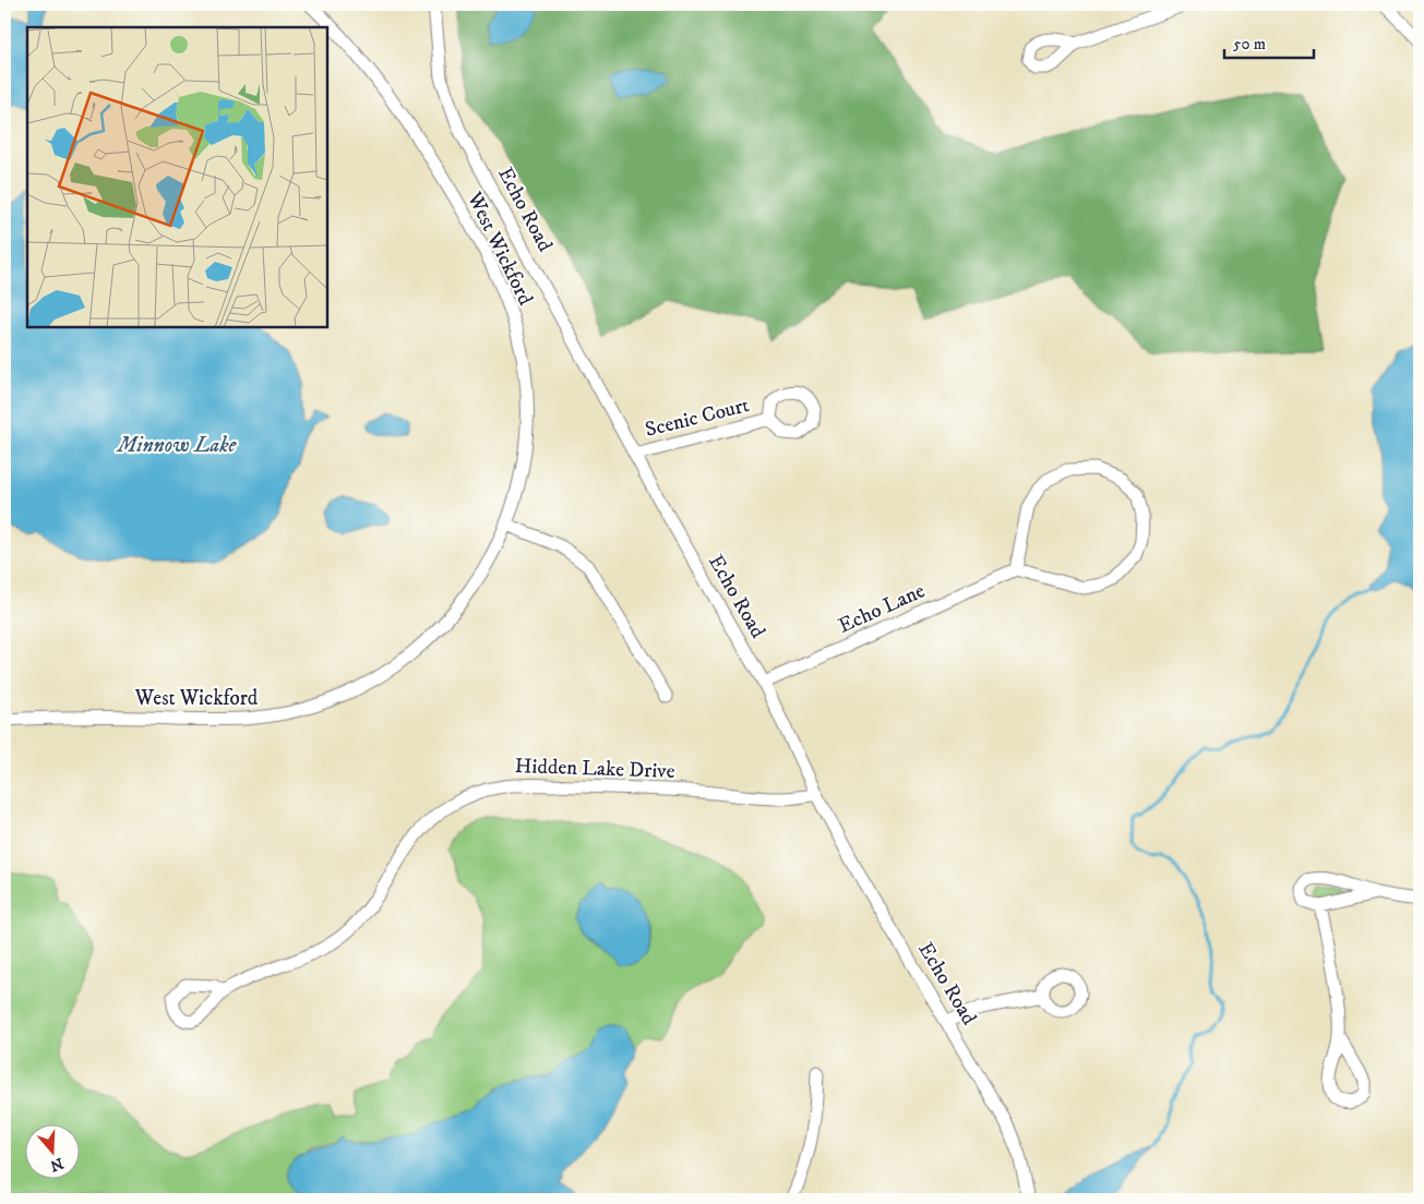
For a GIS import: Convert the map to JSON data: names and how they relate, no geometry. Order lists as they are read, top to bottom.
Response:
{
  "streets": {
    "street": [
      "Echo Road",
      "West Wickford",
      "Scenic Court",
      "Echo Lane",
      "Hidden Lake Drive"
    ]
  },
  "crossings": [
    ["Echo Road", "Scenic Court"],
    ["Echo Road", "Echo Lane"],
    ["Echo Road", "Hidden Lake Drive"]
  ],
  "water": ["Minnow Lake"],
  "scale_bar": "50 m",
  "north": "bottom"
}
